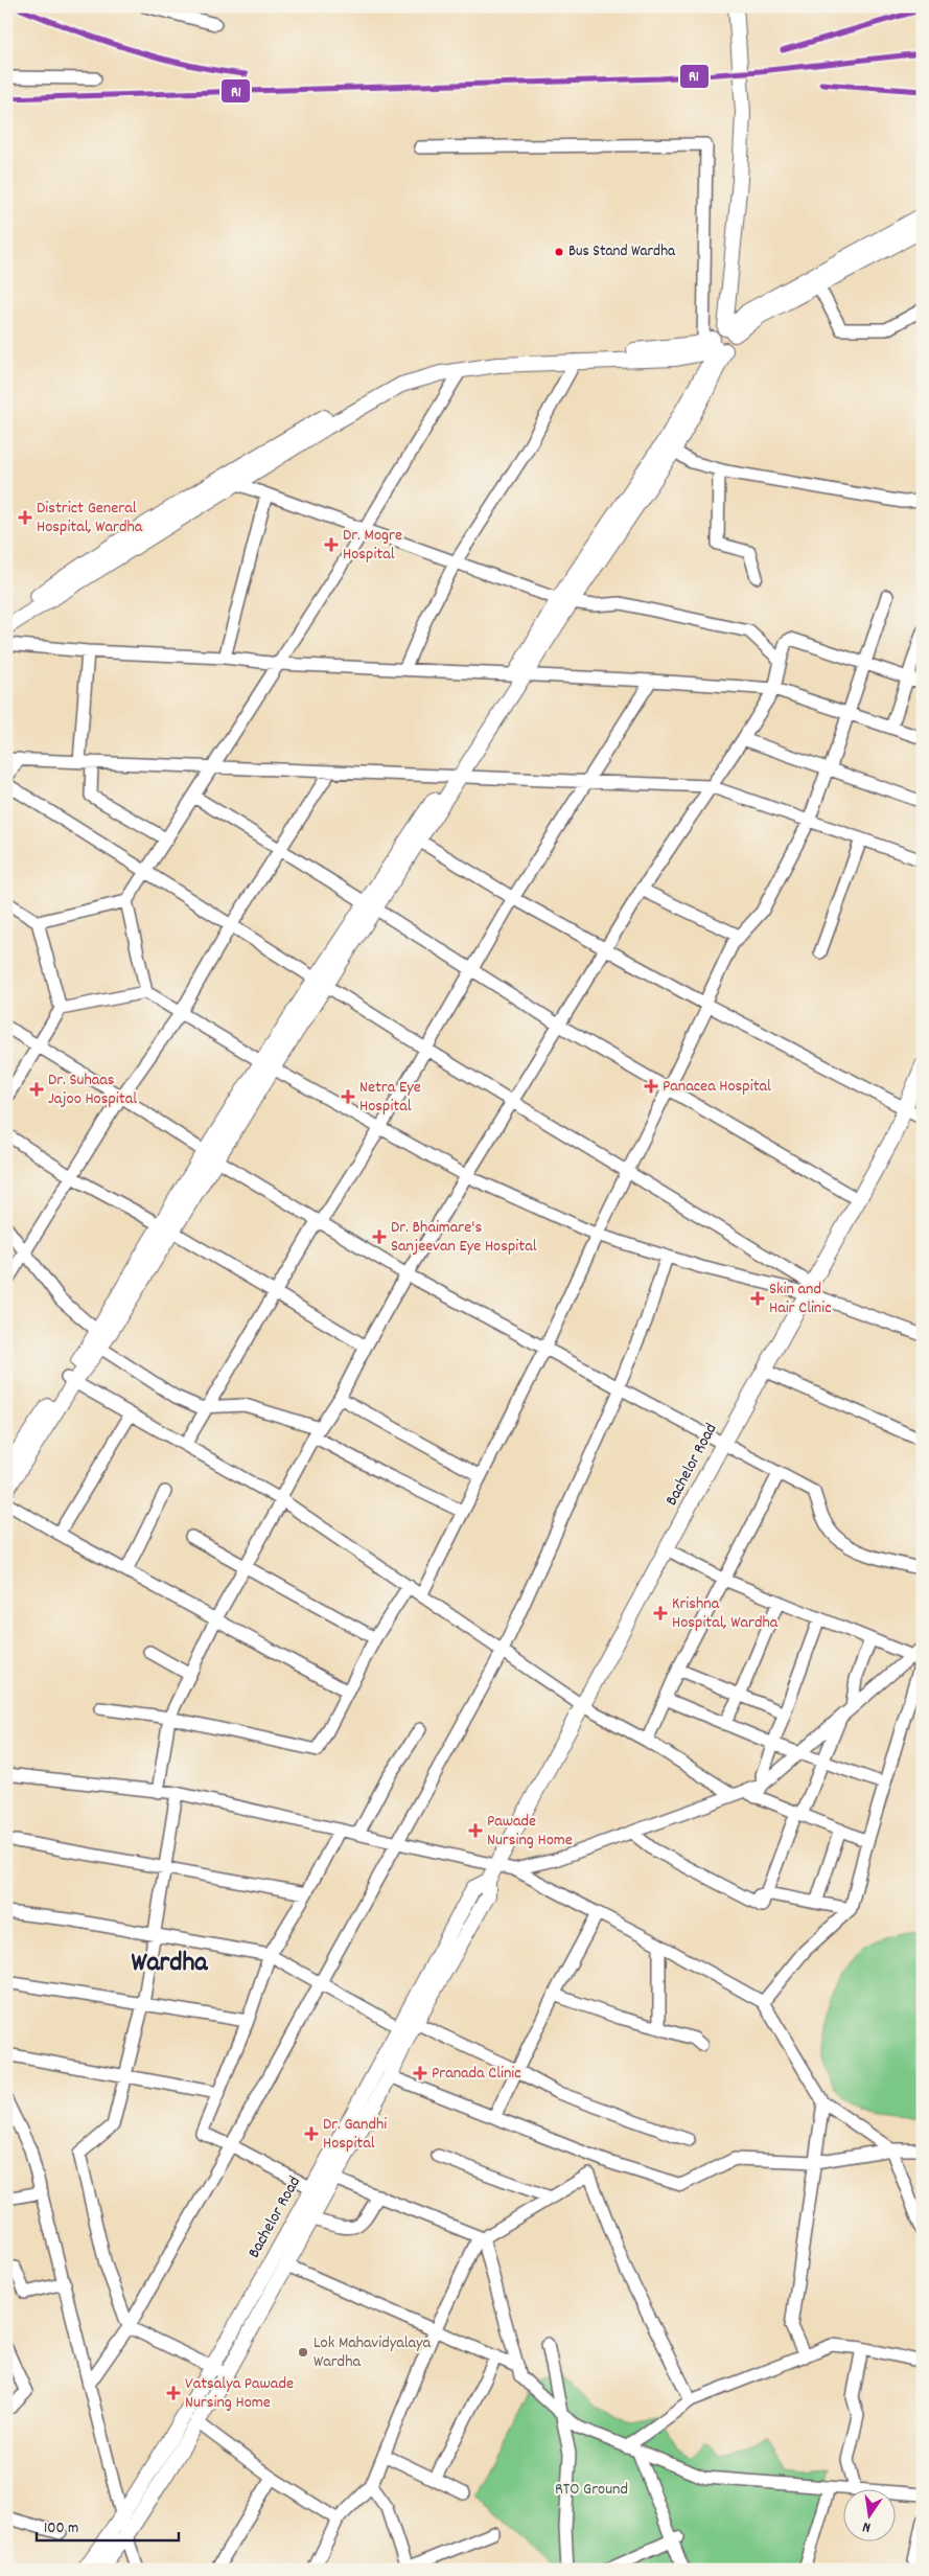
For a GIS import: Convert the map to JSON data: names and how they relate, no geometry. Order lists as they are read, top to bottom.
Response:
{
  "streets": {
    "main road": ["Bachelor Road"]
  },
  "districts": ["Wardha"],
  "parks": ["RTO Ground"],
  "places": {
    "other": ["Bus Stand Wardha", "Lok Mahavidyalaya Wardha"],
    "health": [
      "District General Hospital, Wardha",
      "Dr. Mogre Hospital",
      "Panacea Hospital",
      "Dr. Suhaas Jajoo Hospital",
      "Netra Eye Hospital",
      "Dr. Bhaimare's Sanjeevan Eye Hospital",
      "Skin and Hair Clinic",
      "Krishna Hospital, Wardha",
      "Pawade Nursing Home",
      "Pranada Clinic",
      "Dr. Gandhi Hospital",
      "Vatsalya Pawade Nursing Home"
    ]
  },
  "lines": ["transit line R1"],
  "scale_bar": "100 m",
  "north": "bottom"
}
